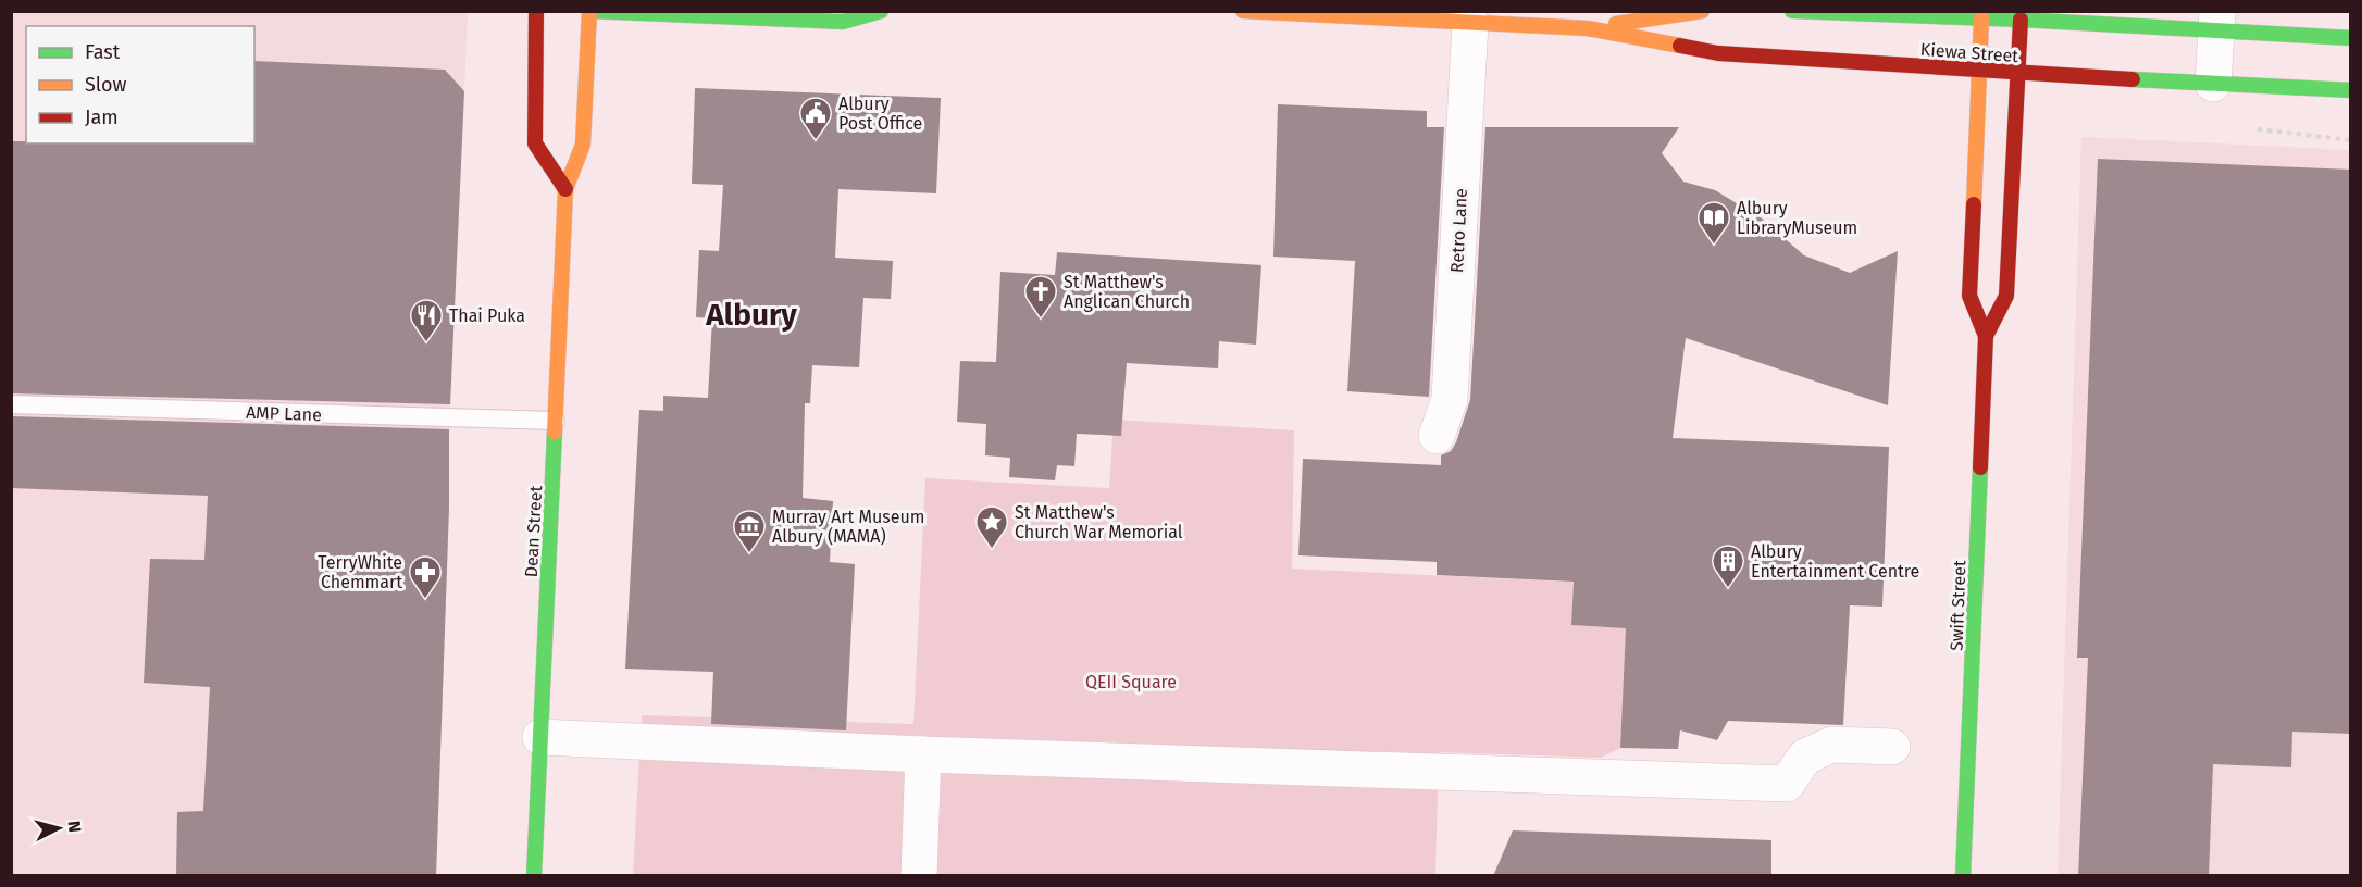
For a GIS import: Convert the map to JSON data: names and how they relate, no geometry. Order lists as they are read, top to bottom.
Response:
{
  "streets": {
    "street": [
      "Kiewa Street",
      "Retro Lane",
      "Dean Street",
      "Swift Street"
    ],
    "lane": ["AMP Lane"]
  },
  "crossings": [
    ["Kiewa Street", "Retro Lane"],
    ["Kiewa Street", "Swift Street"],
    ["AMP Lane", "Dean Street"]
  ],
  "districts": ["Albury"],
  "parks": ["QEII Square"],
  "places": {
    "public building": ["Albury Post Office"],
    "library": ["Albury LibraryMuseum"],
    "church": ["St Matthew's Anglican Church"],
    "restaurant": ["Thai Puka"],
    "place": ["St Matthew's Church War Memorial"],
    "museum": ["Murray Art Museum Albury (MAMA)"],
    "building": ["Albury Entertainment Centre"],
    "pharmacy": ["TerryWhite Chemmart"]
  },
  "legend": ["Fast", "Slow", "Jam"],
  "north": "right"
}
